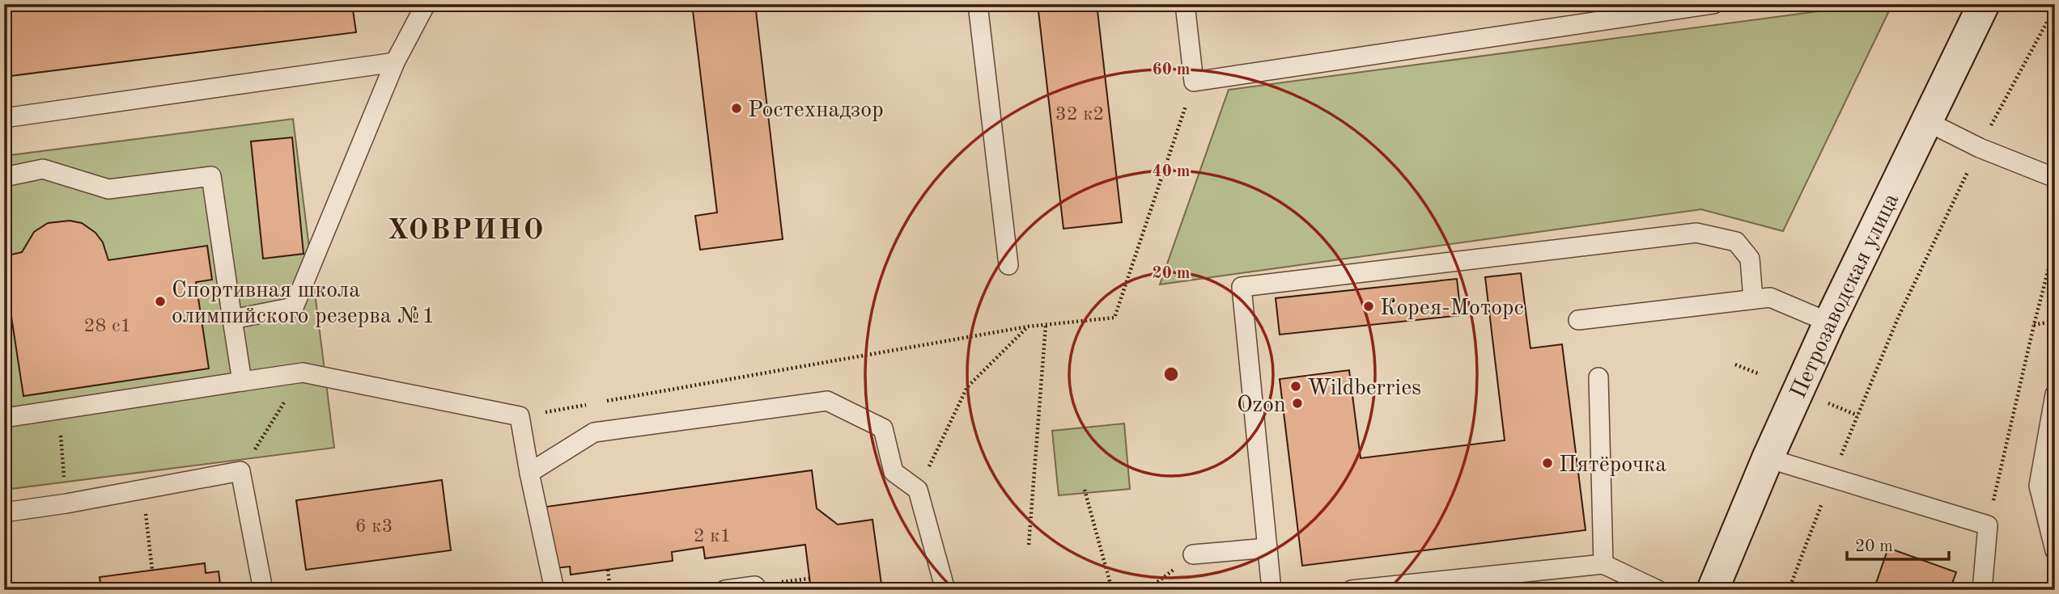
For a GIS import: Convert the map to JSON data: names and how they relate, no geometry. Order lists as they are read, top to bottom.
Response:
{
  "streets": {
    "main road": ["Петрозаводская улица"]
  },
  "districts": ["ХОВРИНО"],
  "places": [
    "Ростехнадзор",
    "Спортивная школа олимпийского резерва №1",
    "Корея-Моторс",
    "Wildberries",
    "Ozon",
    "Пятёрочка"
  ],
  "house_numbers": [
    "32 к2",
    "28 с1",
    "6 к3",
    "2 к1"
  ],
  "scale_bar": "20 m",
  "rings": ["60 m", "40 m", "20 m"]
}
